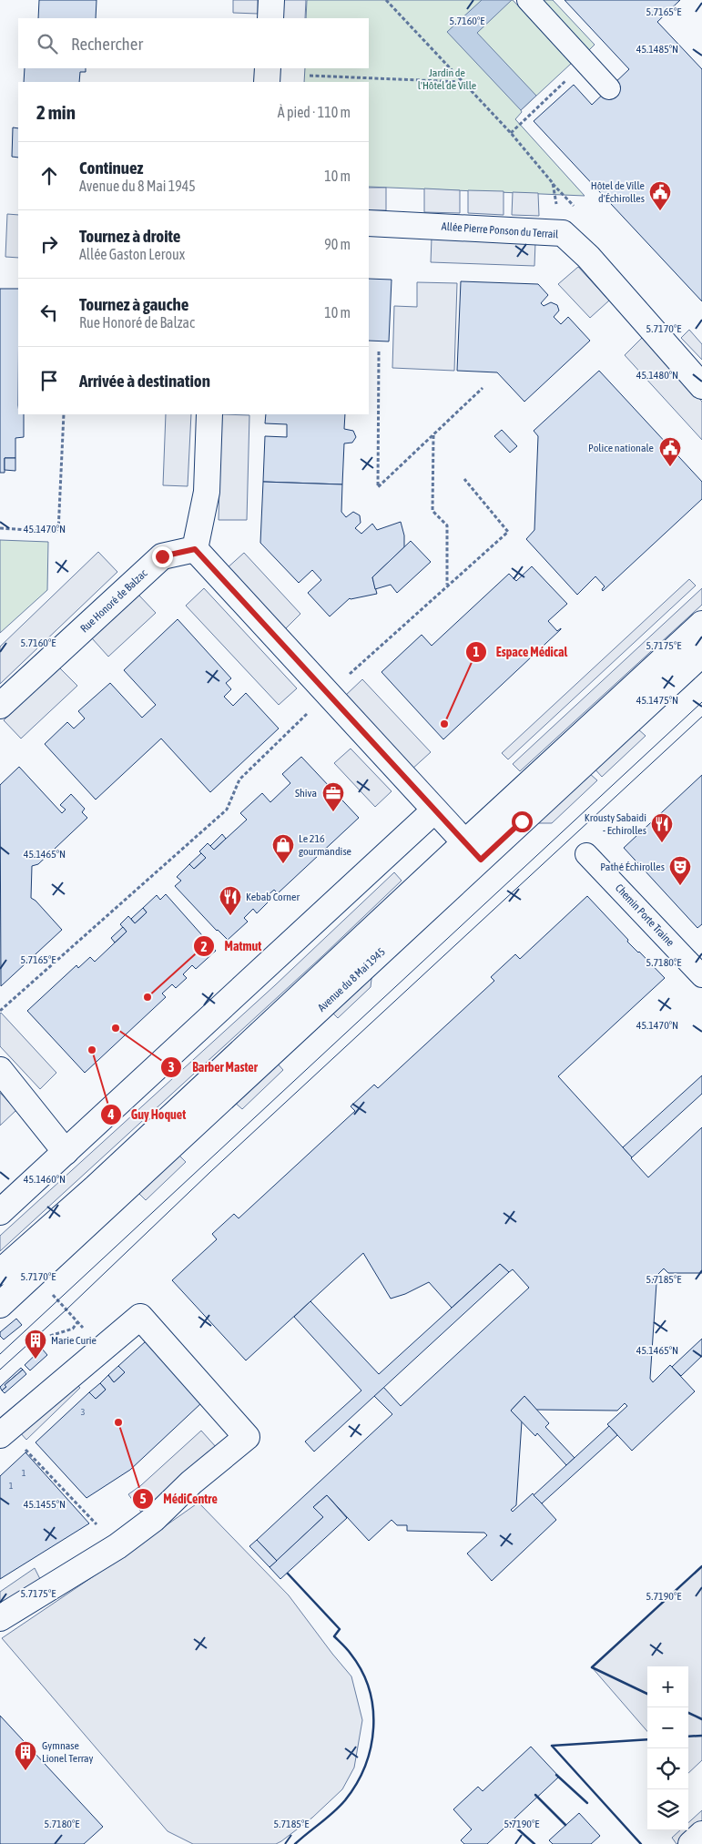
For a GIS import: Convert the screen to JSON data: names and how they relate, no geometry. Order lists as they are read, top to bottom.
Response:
{
  "streets": {
    "street": [
      "Allée Pierre Ponson du Terrail",
      "Rue Honoré de Balzac",
      "Chemin Porte Traine",
      "Avenue du 8 Mai 1945"
    ]
  },
  "parks": ["Jardin de l'Hôtel de Ville"],
  "places": {
    "public building": ["Hôtel de Ville d'Échirolles", "Police nationale"],
    "other": [
      "Espace Médical",
      "Matmut",
      "Barber Master",
      "Guy Hoquet",
      "MédiCentre"
    ],
    "office": ["Shiva"],
    "restaurant": ["Krousty Sabaidi - Echirolles", "Kebab Corner"],
    "shop": ["Le 216 gourmandise"],
    "theatre": ["Pathé Échirolles"],
    "building": ["Marie Curie", "Gymnase Lionel Terray"]
  },
  "house_numbers": ["3", "1", "1"],
  "page": {
    "search": "Rechercher",
    "heading": ["2 min", "À pied · 110 m"],
    "list": [
      ["Continuez", "Avenue du 8 Mai 1945", "10 m"],
      ["Tournez à droite", "Allée Gaston Leroux", "90 m"],
      ["Tournez à gauche", "Rue Honoré de Balzac", "10 m"],
      "Arrivée à destination"
    ],
    "map_buttons": ["+", "−"]
  },
  "coordinates": [
    "5.7165°E",
    "5.7160°E",
    "45.1485°N",
    "5.7170°E",
    "45.1480°N",
    "45.1470°N",
    "5.7175°E",
    "45.1475°N",
    "45.1465°N",
    "5.7180°E",
    "45.1460°N",
    "5.7185°E",
    "45.1455°N",
    "5.7190°E"
  ]
}
